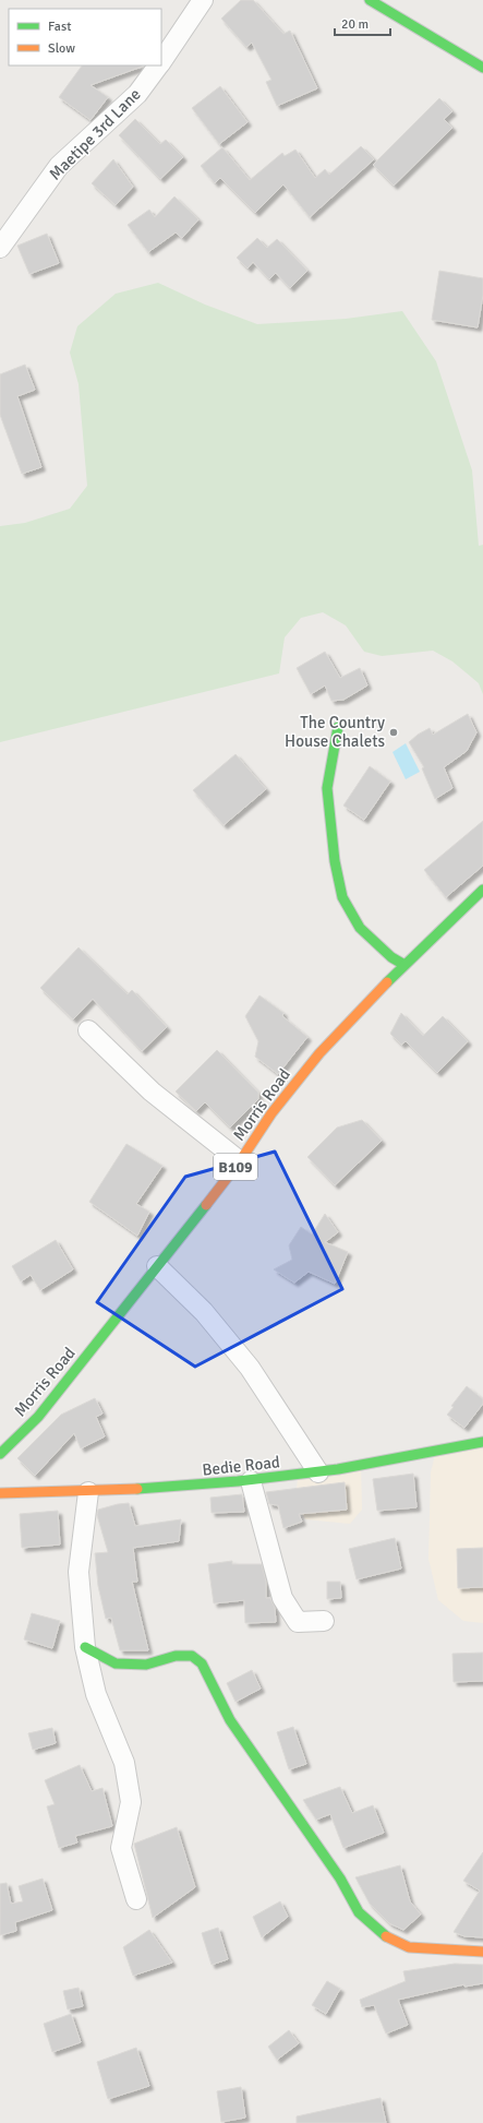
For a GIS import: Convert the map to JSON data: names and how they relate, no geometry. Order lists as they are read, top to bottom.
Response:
{
  "streets": {
    "street": [
      "Maetipe 3rd Lane",
      "Morris Road",
      "B109",
      "Bedie Road"
    ]
  },
  "places": ["The Country House Chalets"],
  "legend": ["Fast", "Slow"],
  "scale_bar": "20 m"
}
